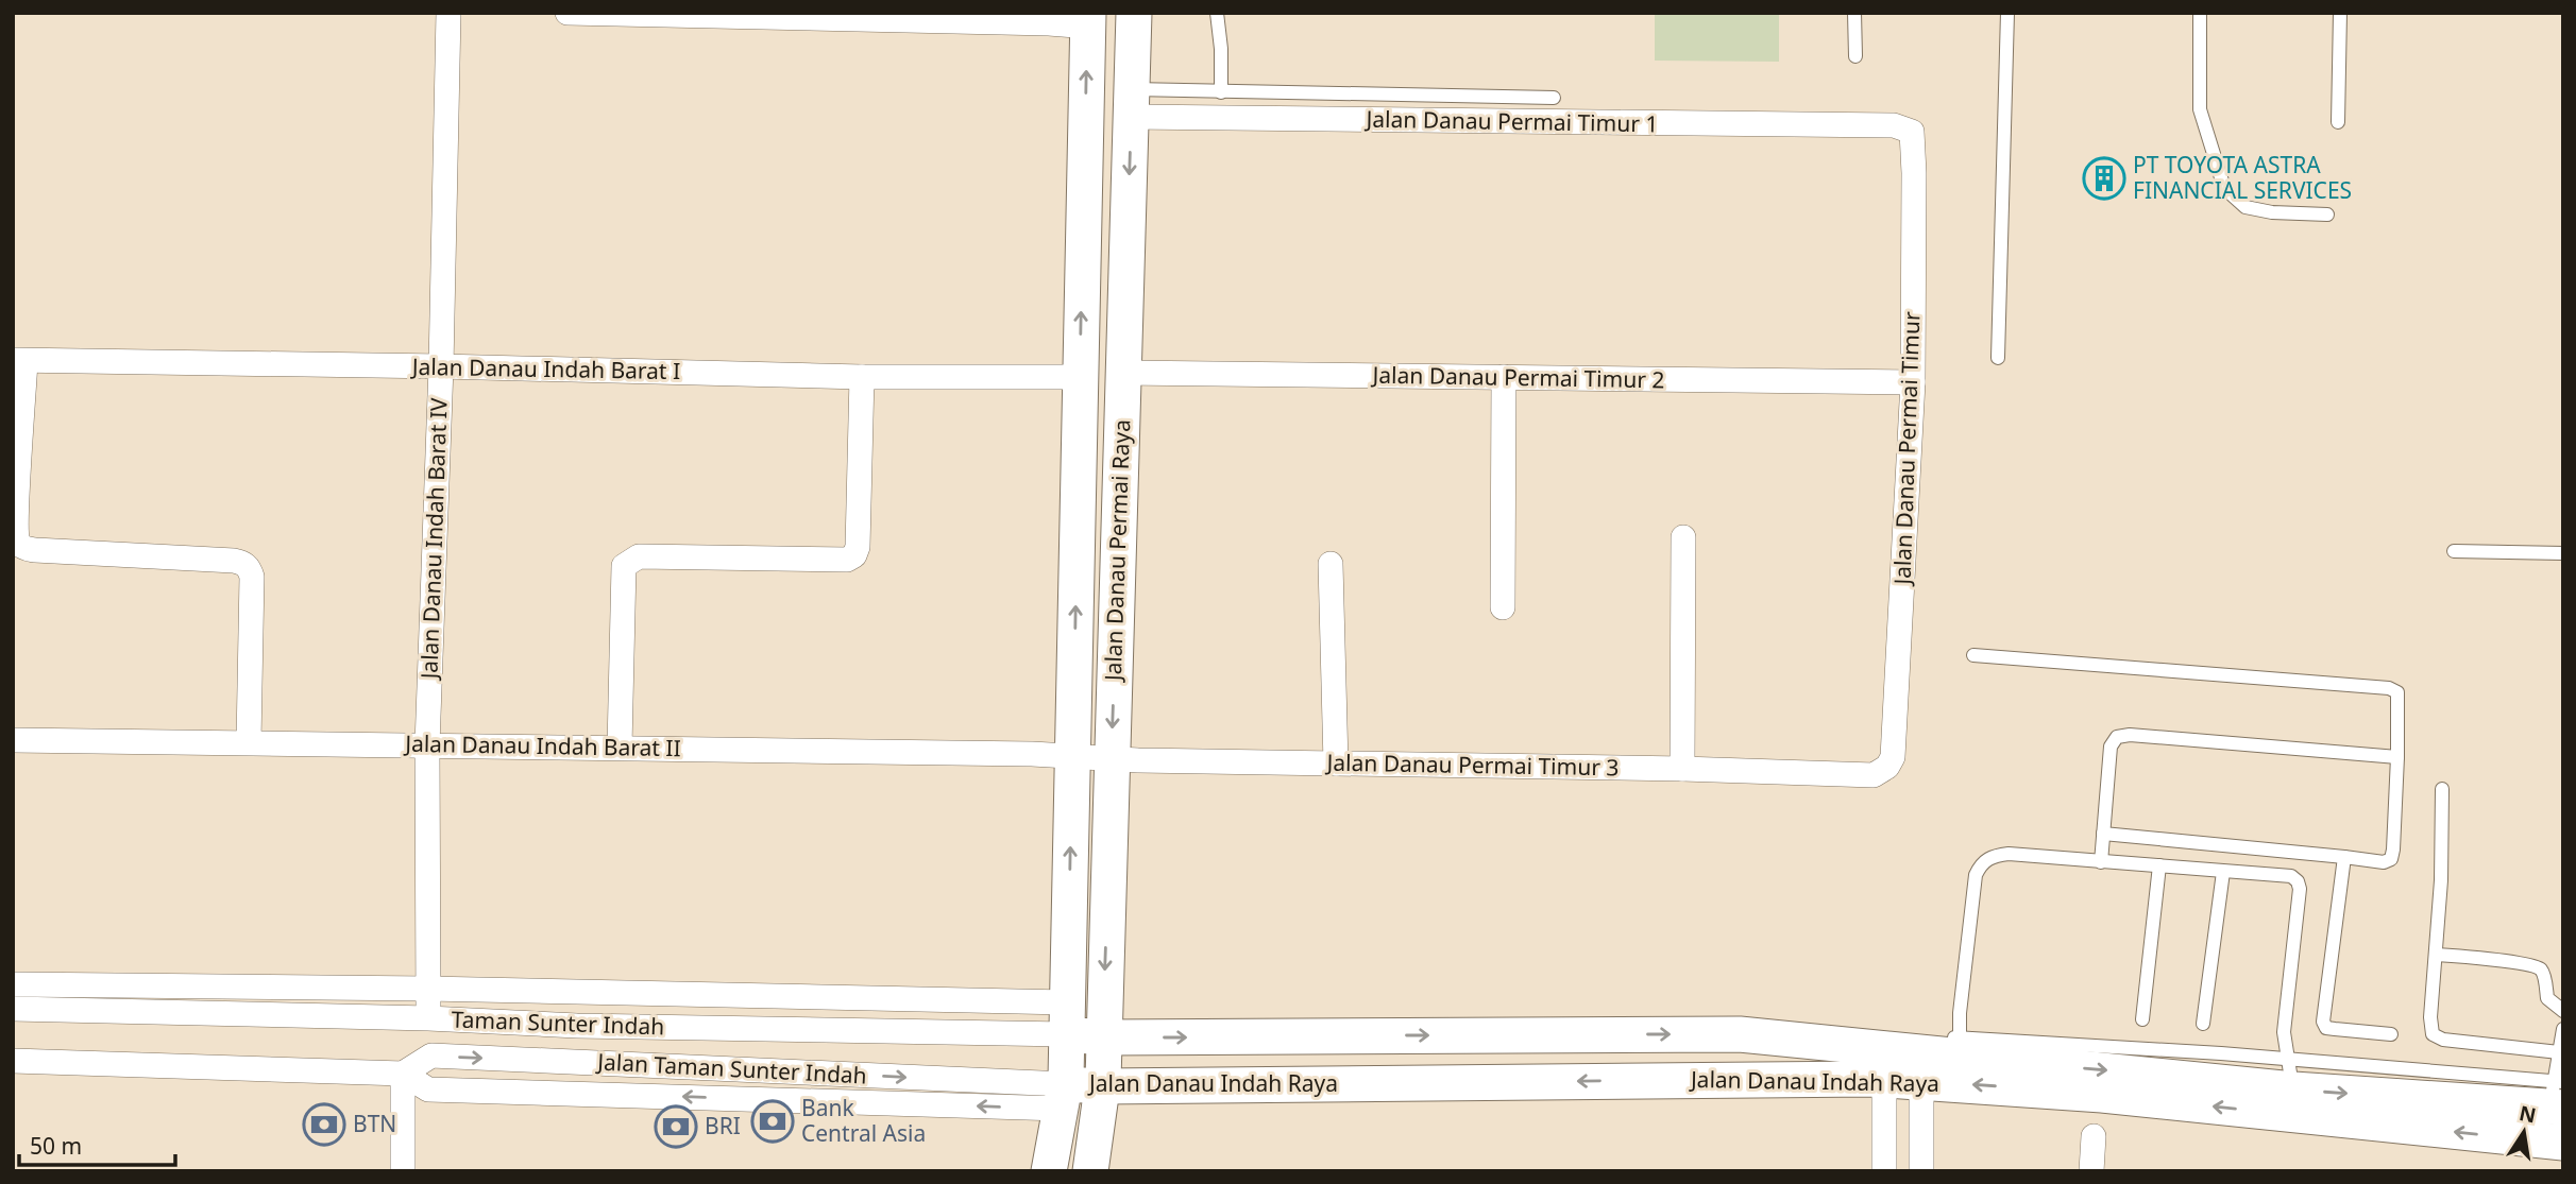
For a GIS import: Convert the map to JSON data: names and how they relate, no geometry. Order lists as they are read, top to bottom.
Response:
{
  "streets": {
    "street": [
      "Jalan Danau Permai Timur 1",
      "Jalan Danau Indah Barat I",
      "Jalan Danau Permai Timur 2",
      "Jalan Danau Permai Timur",
      "Jalan Danau Indah Barat IV",
      "Jalan Danau Permai Raya",
      "Jalan Danau Indah Barat II",
      "Jalan Danau Permai Timur 3",
      "Taman Sunter Indah",
      "Jalan Taman Sunter Indah",
      "Jalan Danau Indah Raya"
    ]
  },
  "crossings": [
    ["Jalan Danau Permai Timur 1", "Jalan Danau Permai Timur"],
    ["Jalan Danau Permai Timur 1", "Jalan Danau Permai Raya"],
    ["Jalan Danau Indah Barat I", "Jalan Danau Indah Barat IV"],
    ["Jalan Danau Indah Barat I", "Jalan Danau Permai Raya"],
    ["Jalan Danau Permai Timur 2", "Jalan Danau Permai Timur"],
    ["Jalan Danau Permai Timur 2", "Jalan Danau Permai Raya"],
    ["Jalan Danau Permai Timur", "Jalan Danau Permai Timur 3"],
    ["Jalan Danau Indah Barat IV", "Jalan Danau Indah Barat II"],
    ["Jalan Danau Indah Barat IV", "Taman Sunter Indah"],
    ["Jalan Danau Permai Raya", "Jalan Danau Indah Barat II"],
    ["Jalan Danau Permai Raya", "Jalan Danau Permai Timur 3"],
    ["Jalan Danau Permai Raya", "Taman Sunter Indah"],
    ["Jalan Danau Permai Raya", "Jalan Taman Sunter Indah"],
    ["Jalan Danau Permai Raya", "Jalan Danau Indah Raya"],
    ["Jalan Danau Indah Barat II", "Jalan Danau Permai Timur 3"],
    ["Taman Sunter Indah", "Jalan Danau Indah Raya"],
    ["Jalan Taman Sunter Indah", "Jalan Danau Indah Raya"]
  ],
  "places": {
    "building": ["PT TOYOTA ASTRA FINANCIAL SERVICES"],
    "bank": ["Bank Central Asia", "BTN", "BRI"]
  },
  "scale_bar": "50 m",
  "north": "top"
}
